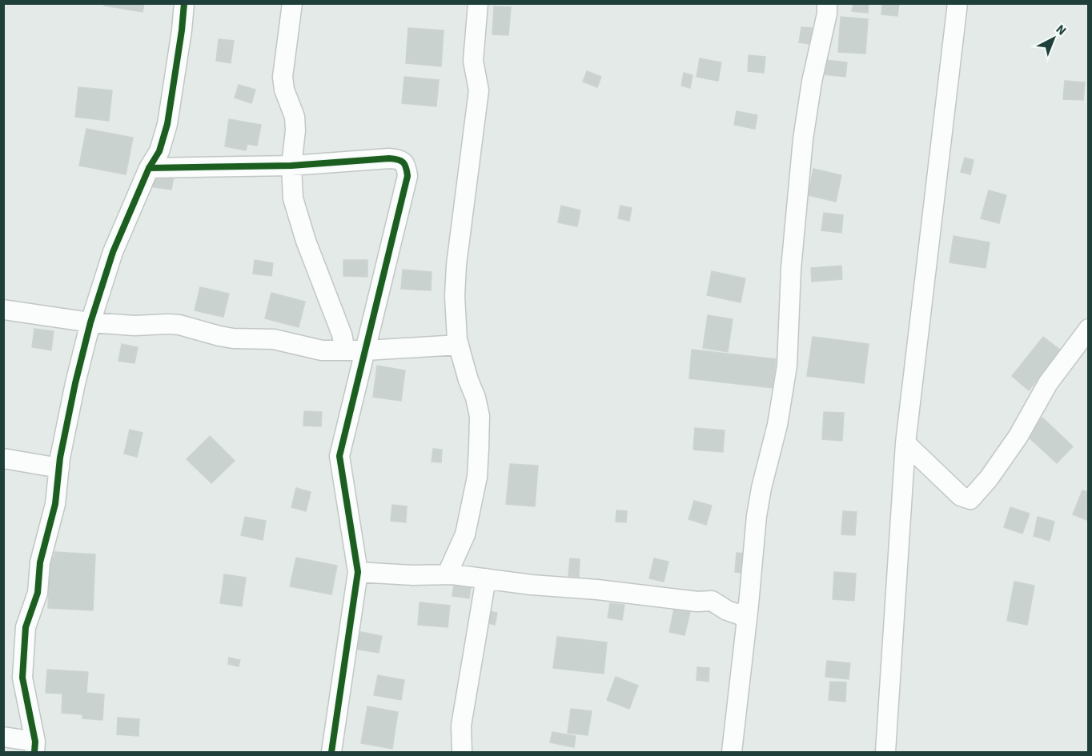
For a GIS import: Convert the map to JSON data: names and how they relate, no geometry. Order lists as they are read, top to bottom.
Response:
{
  "north": "top right"
}
